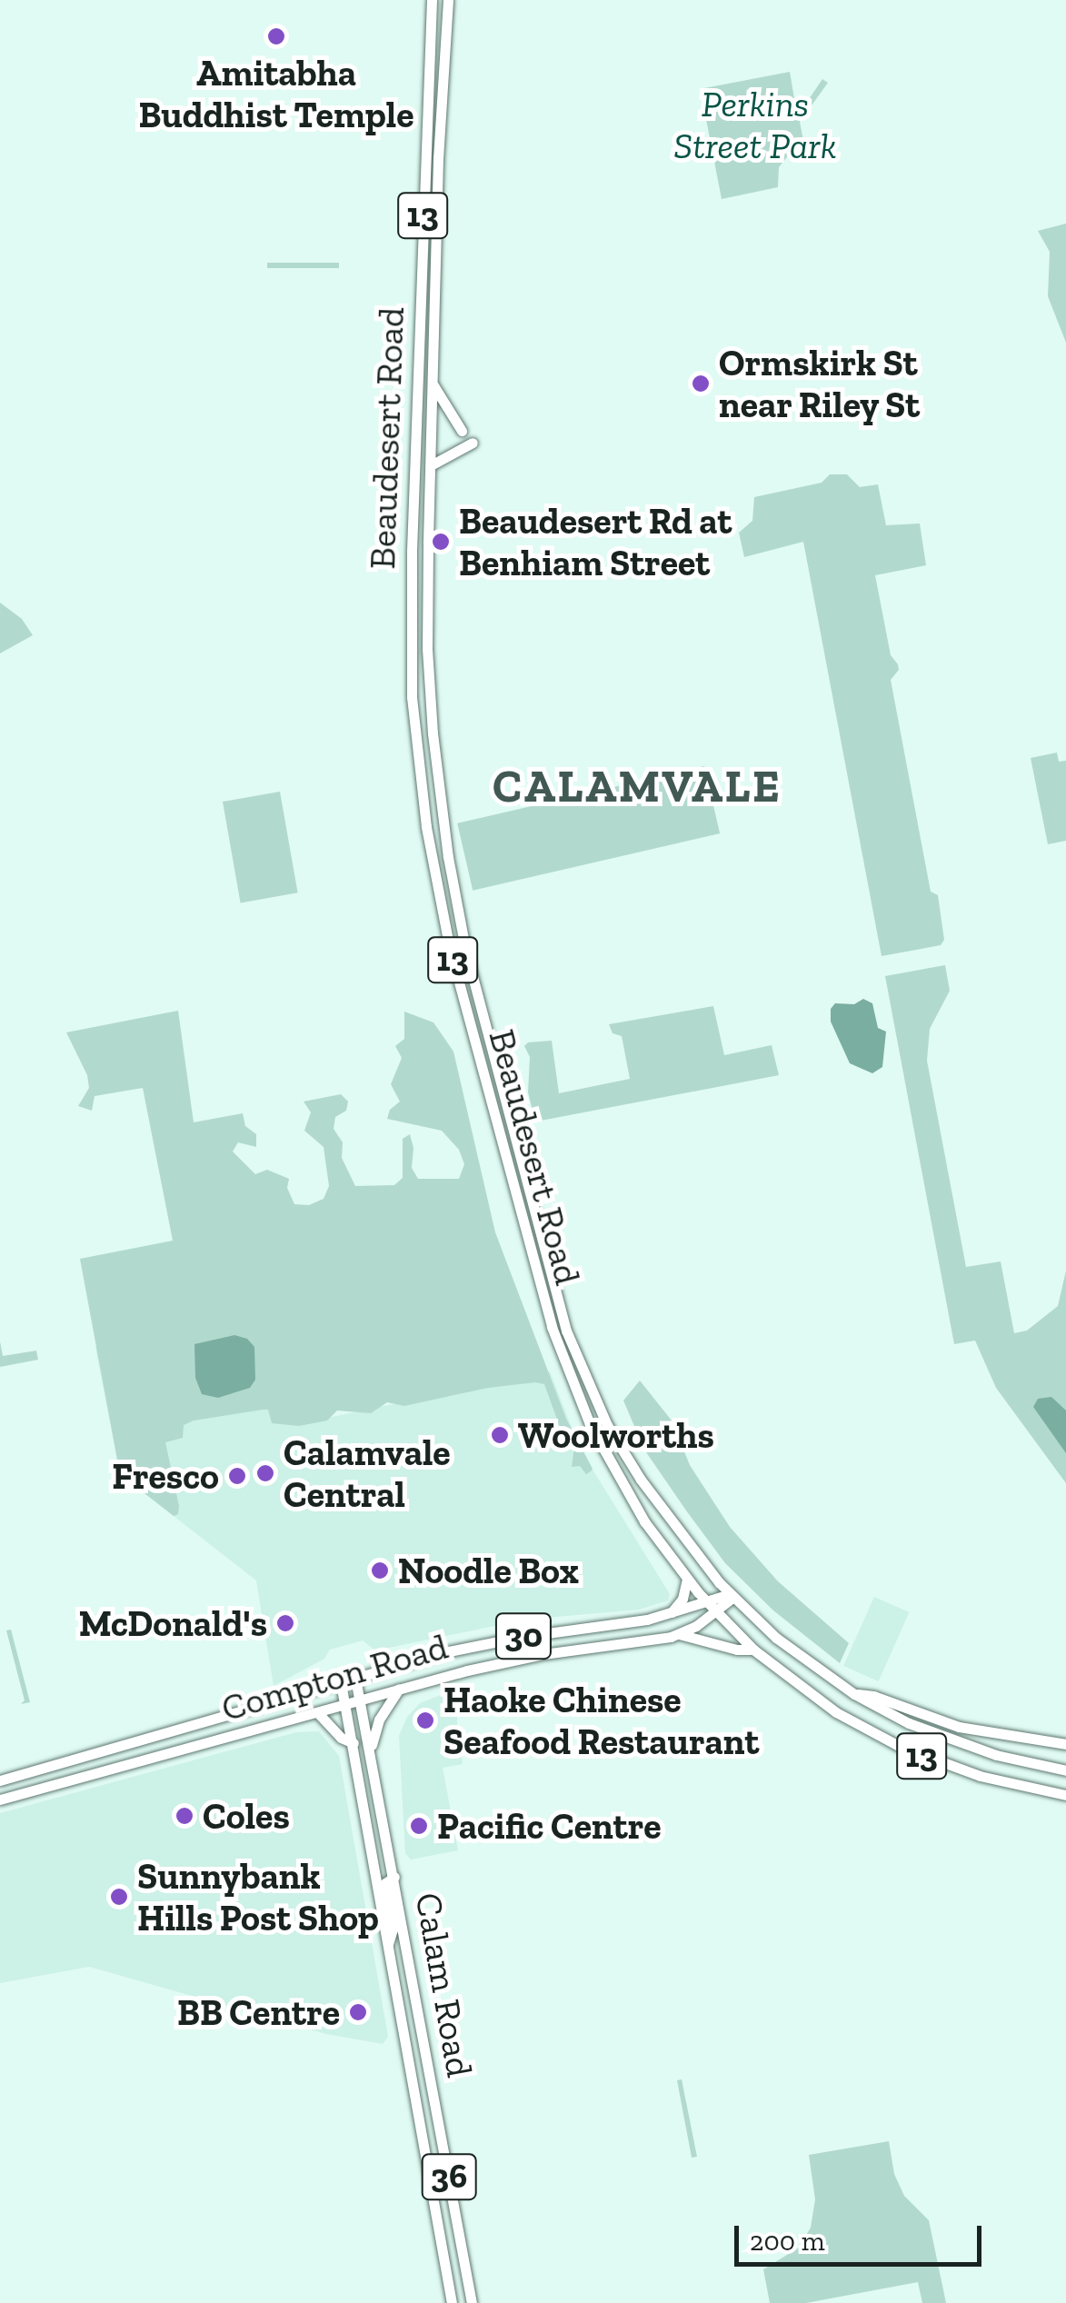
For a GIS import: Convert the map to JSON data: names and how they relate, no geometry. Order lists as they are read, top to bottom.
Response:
{
  "streets": {
    "main road": [
      "13",
      "Beaudesert Road",
      "30",
      "Compton Road",
      "Calam Road",
      "36"
    ]
  },
  "crossings": [
    ["Beaudesert Road", "30"],
    ["Beaudesert Road", "Compton Road"],
    ["30", "Compton Road"],
    ["Compton Road", "Calam Road"]
  ],
  "districts": ["CALAMVALE"],
  "parks": ["Perkins Street Park"],
  "places": [
    "Amitabha Buddhist Temple",
    "Ormskirk St near Riley St",
    "Beaudesert Rd at Benhiam Street",
    "Woolworths",
    "Calamvale Central",
    "Fresco",
    "Noodle Box",
    "McDonald's",
    "Haoke Chinese Seafood Restaurant",
    "Coles",
    "Pacific Centre",
    "Sunnybank Hills Post Shop",
    "BB Centre"
  ],
  "scale_bar": "200 m"
}
